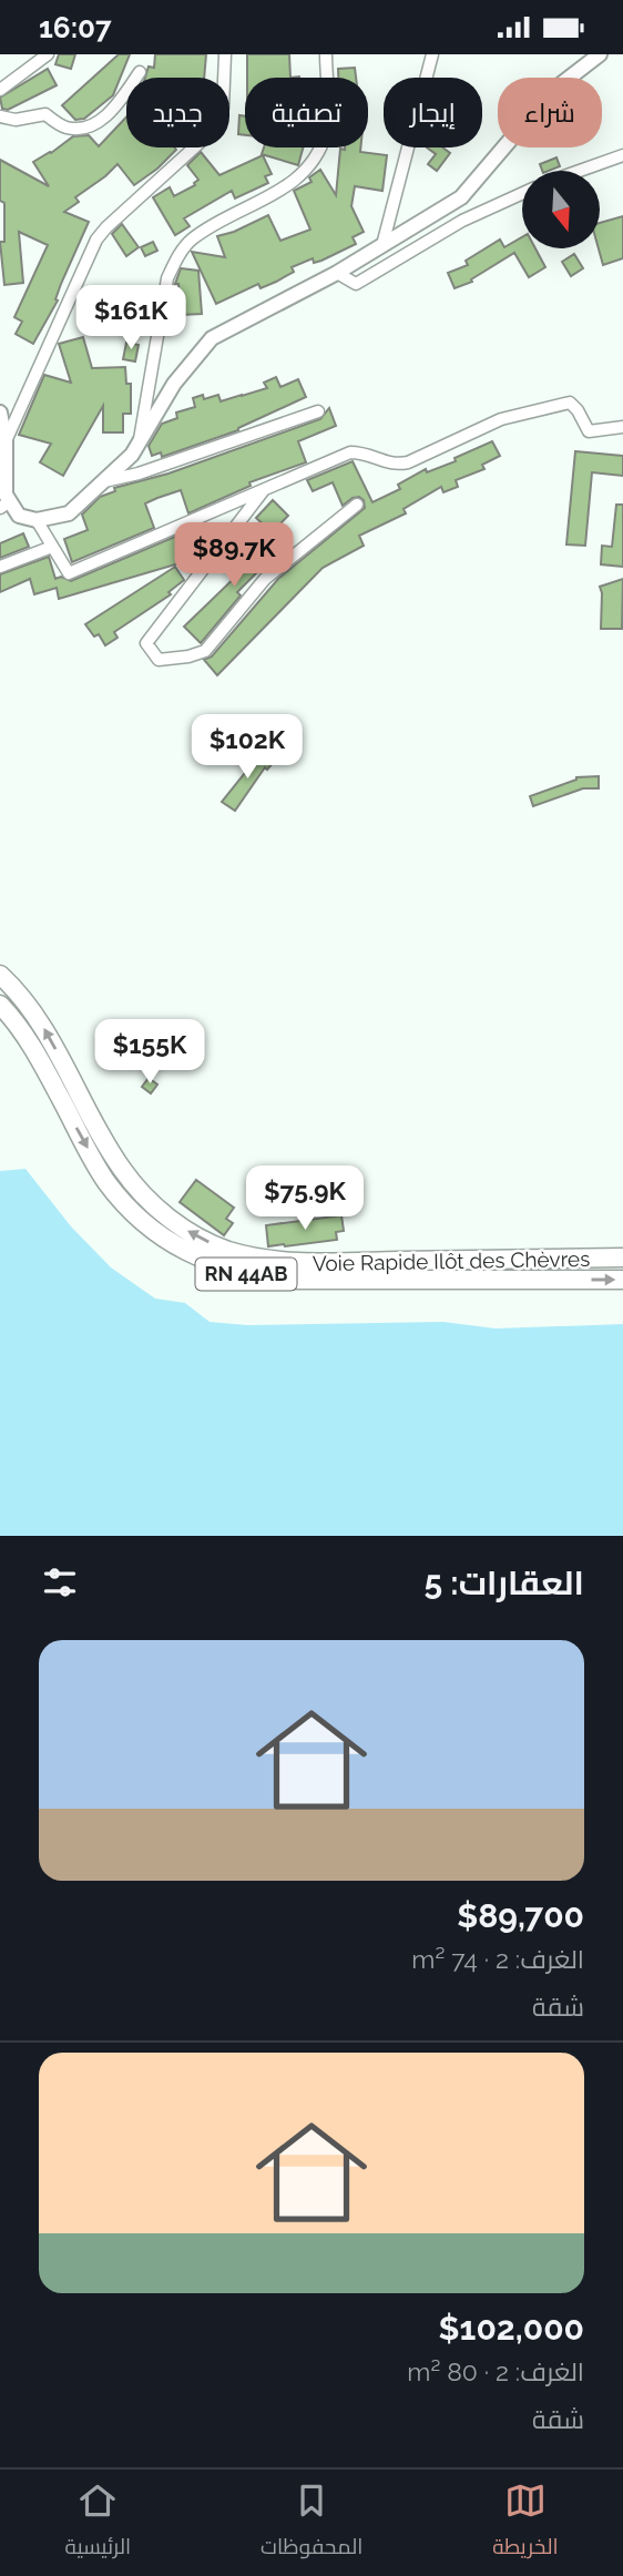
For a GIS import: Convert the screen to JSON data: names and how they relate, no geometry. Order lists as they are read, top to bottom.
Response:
{
  "streets": {
    "highway": ["Voie Rapide Ilôt des Chèvres", "RN 44AB"]
  },
  "north": "bottom",
  "page": {
    "status": "16:07",
    "chip": [
      "شراء",
      "إيجار",
      "تصفية",
      "جديد"
    ],
    "price": [
      "$161K",
      "$89.7K",
      "$102K",
      "$155K",
      "$75.9K"
    ],
    "heading": "العقارات: 5",
    "list": [
      {
        "name": "$89,700",
        "note": "الغرف: 2 · 74 m² · شقة"
      },
      {
        "name": "$102,000",
        "note": "الغرف: 2 · 80 m² · شقة"
      }
    ],
    "tabs": ["الخريطة", "المحفوظات", "الرئيسية"]
  }
}
